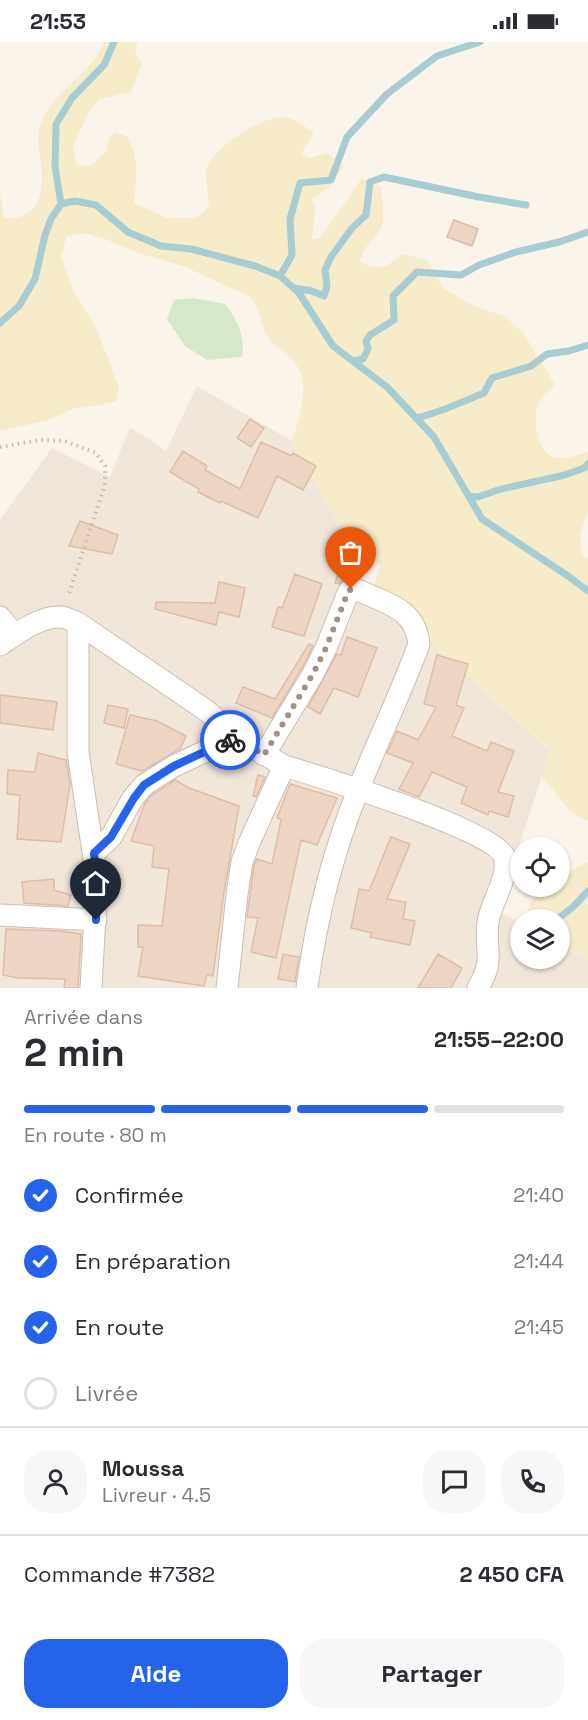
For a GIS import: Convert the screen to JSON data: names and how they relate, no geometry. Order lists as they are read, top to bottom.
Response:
{
  "page": {
    "status": "21:53",
    "heading": ["2 min", "Arrivée dans", "21:55–22:00"],
    "panel": [
      "Moussa",
      "Livreur · 4.5",
      "Commande #7382",
      "2 450 CFA"
    ],
    "bar": "En route · 80 m",
    "list": [
      ["Confirmée", "21:40"],
      ["En préparation", "21:44"],
      ["En route", "21:45"],
      "Livrée"
    ],
    "buttons": ["Aide", "Partager"]
  }
}
